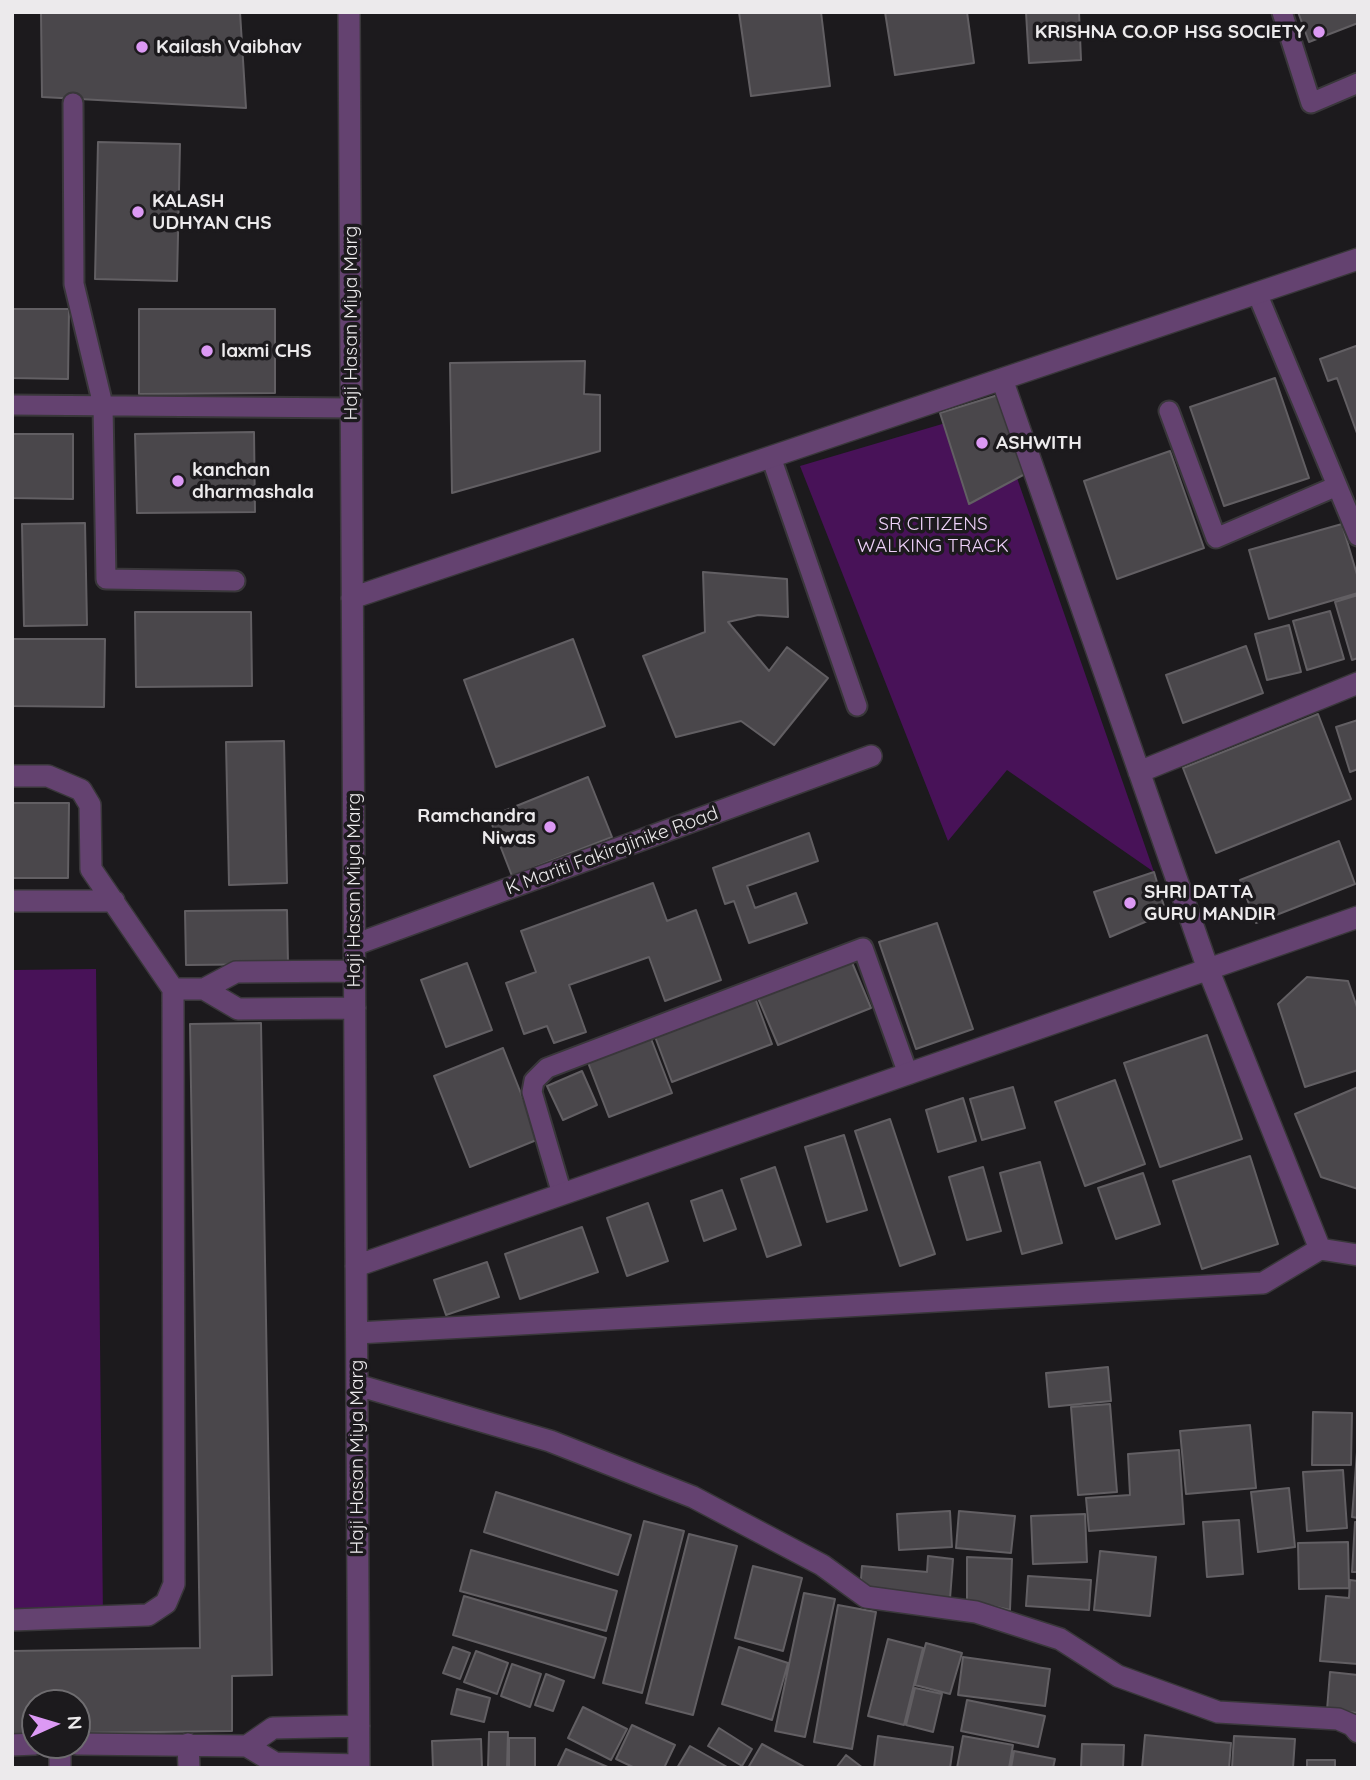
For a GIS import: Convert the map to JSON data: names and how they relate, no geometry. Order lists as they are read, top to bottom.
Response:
{
  "streets": {
    "street": ["Haji Hasan Miya Marg", "K Mariti Fakirajinike Road"]
  },
  "crossings": [
    ["Haji Hasan Miya Marg", "K Mariti Fakirajinike Road"]
  ],
  "parks": ["SR CITIZENS WALKING TRACK"],
  "places": [
    "KRISHNA CO.OP HSG SOCIETY",
    "Kailash Vaibhav",
    "KALASH UDHYAN CHS",
    "laxmi CHS",
    "ASHWITH",
    "kanchan dharmashala",
    "Ramchandra Niwas",
    "SHRI DATTA GURU MANDIR"
  ],
  "north": "right"
}
